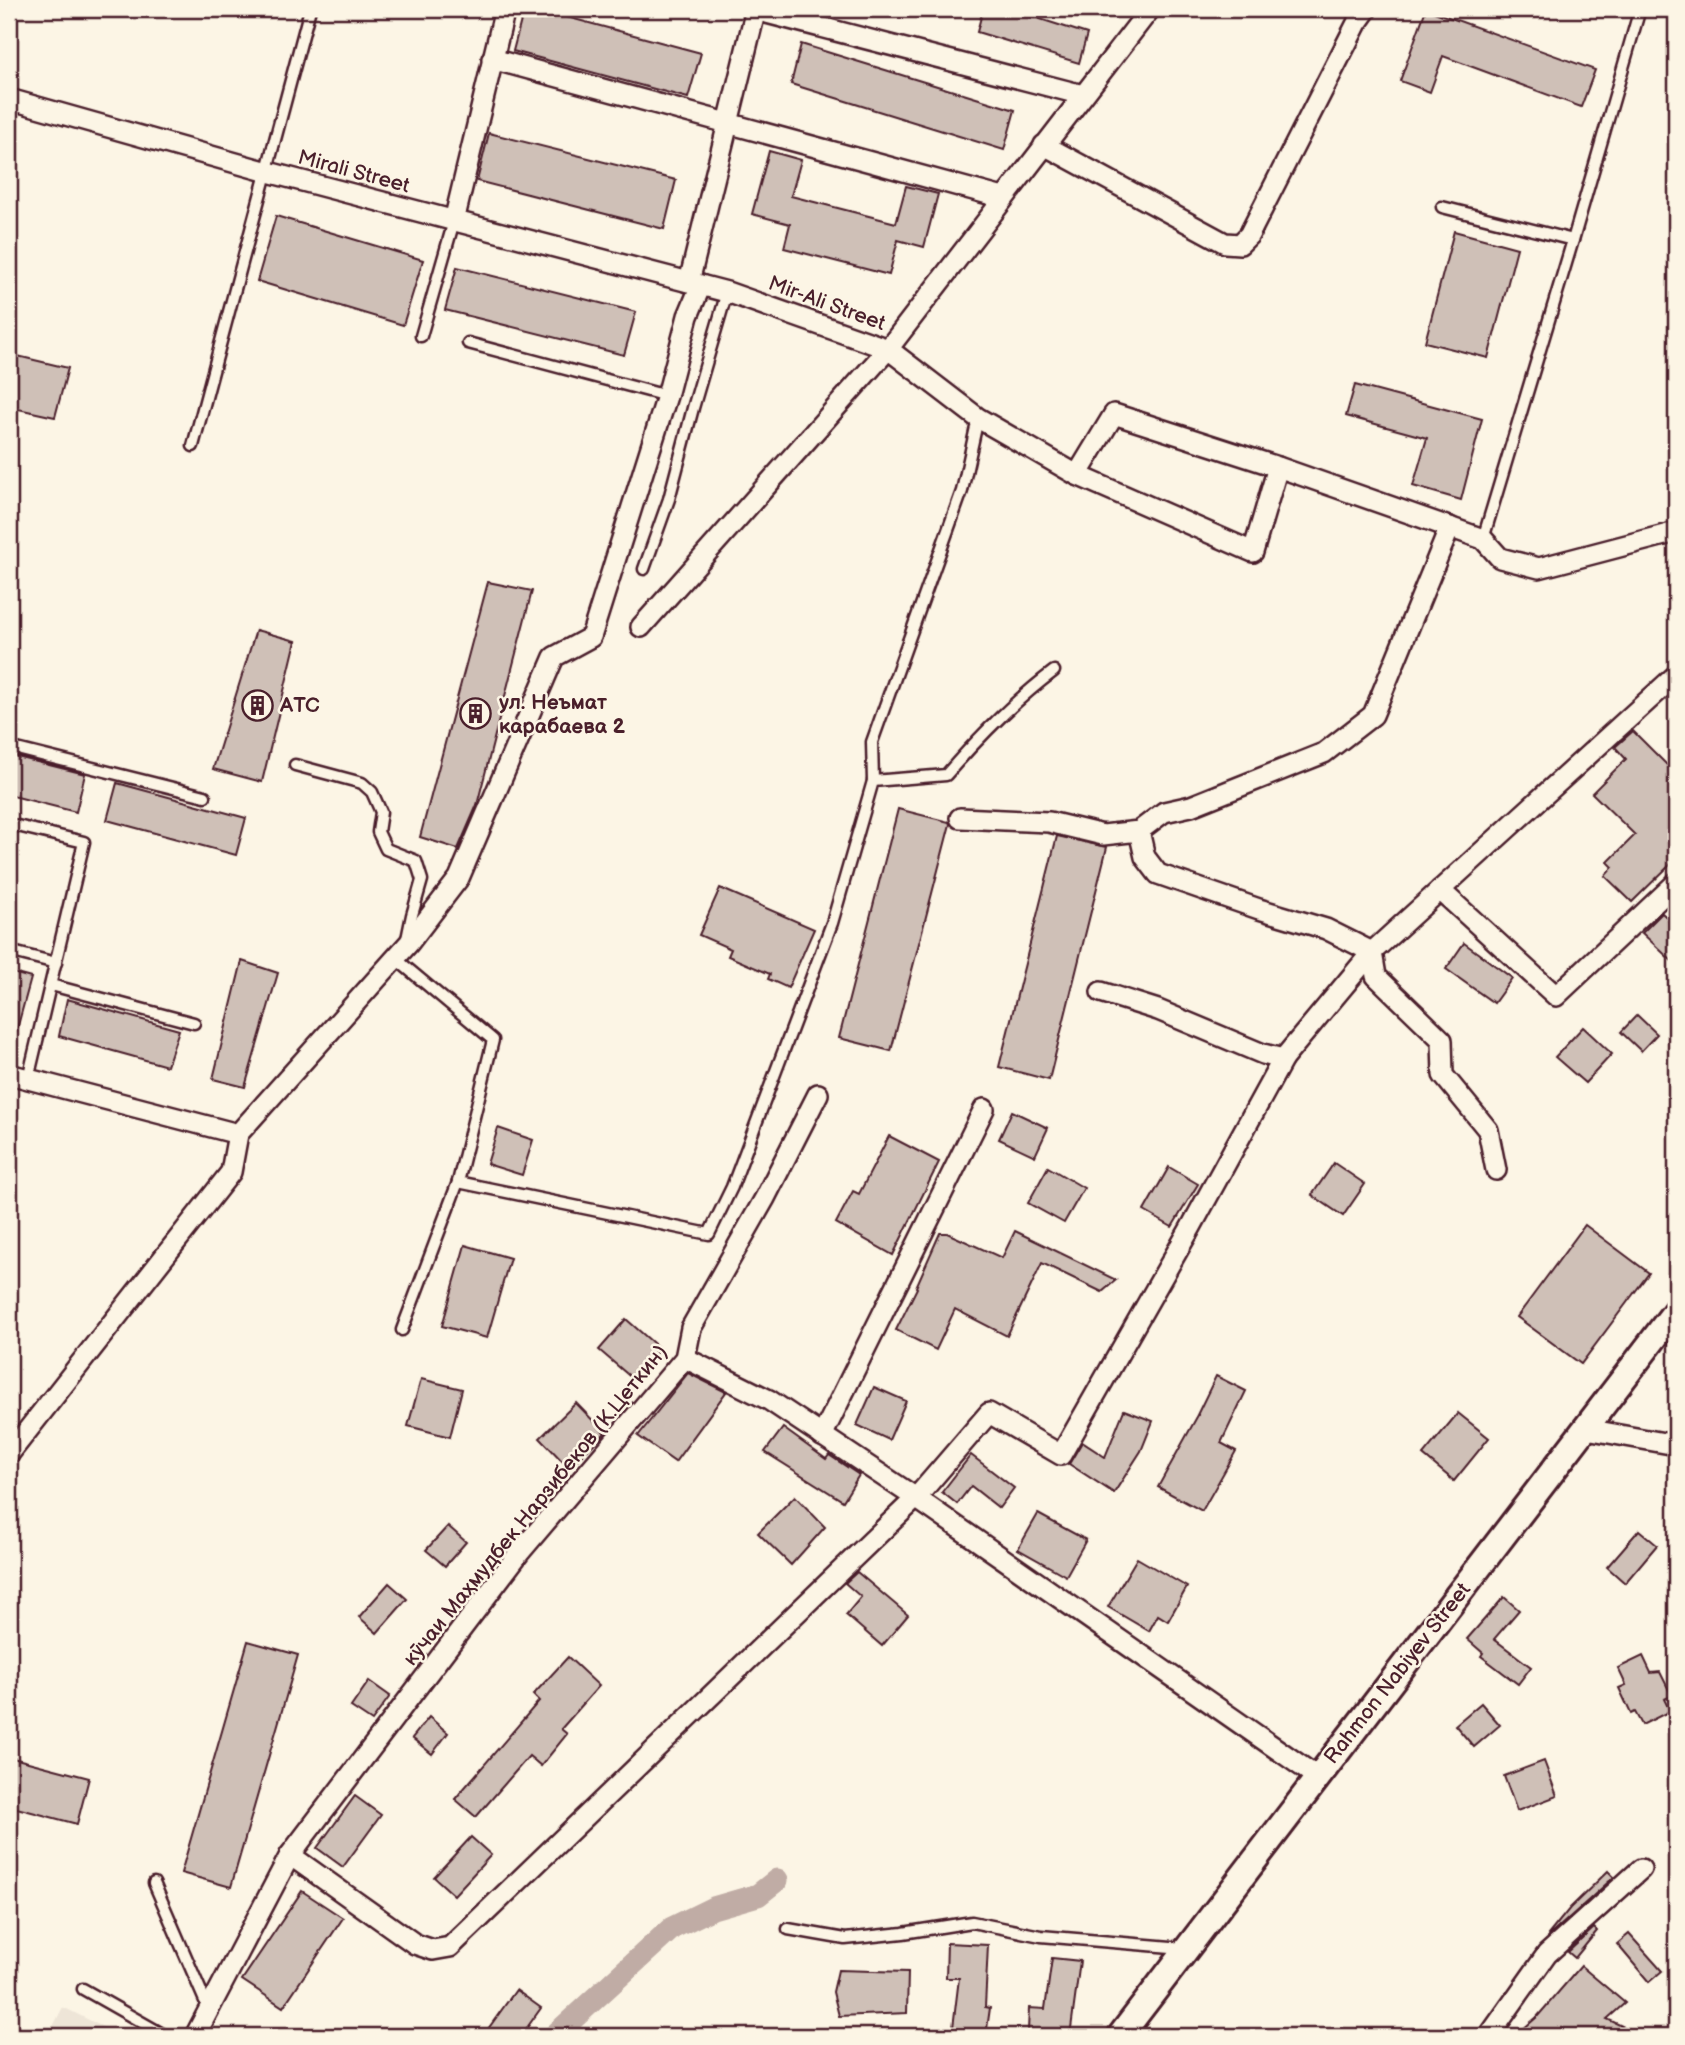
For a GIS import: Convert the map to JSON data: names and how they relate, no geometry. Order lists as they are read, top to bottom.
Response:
{
  "streets": {
    "street": [
      "Mirali Street",
      "Mir-Ali Street",
      "кӯчаи Маҳмудбек Нарзибеков (К.Цеткин)",
      "Rahmon Nabiyev Street"
    ]
  },
  "crossings": [
    ["Mirali Street", "Mir-Ali Street"]
  ],
  "places": {
    "building": ["АТС", "ул. Неъмат карабаева 2"]
  }
}
